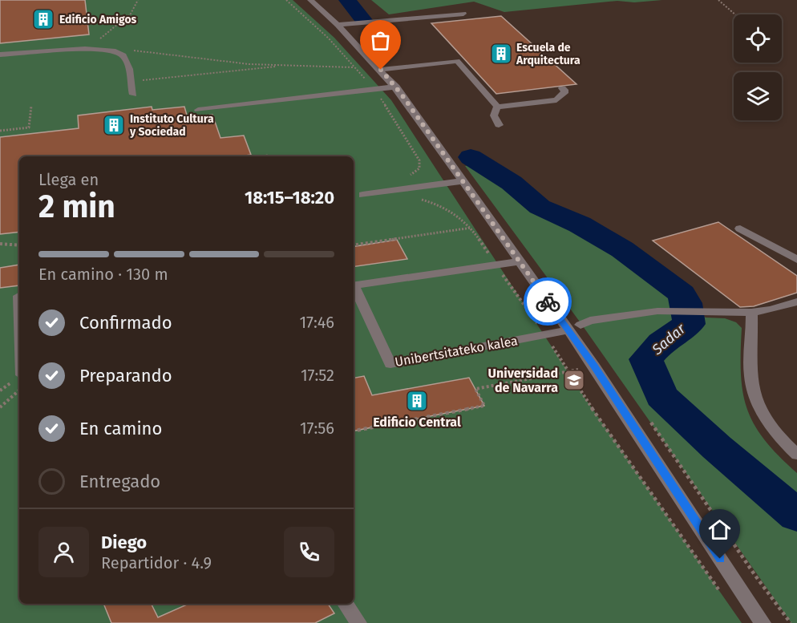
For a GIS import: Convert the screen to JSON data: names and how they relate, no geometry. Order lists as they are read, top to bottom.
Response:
{
  "streets": {
    "street": ["Unibertsitateko kalea"]
  },
  "water": ["Sadar"],
  "places": {
    "building": [
      "Edificio Amigos",
      "Escuela de Arquitectura",
      "Instituto Cultura y Sociedad",
      "Edificio Central"
    ],
    "school or university": ["Universidad de Navarra"]
  },
  "page": {
    "heading": ["2 min", "Llega en", "18:15–18:20"],
    "panel": ["Diego", "Repartidor · 4.9"],
    "bar": "En camino · 130 m",
    "list": [
      ["Confirmado", "17:46"],
      ["Preparando", "17:52"],
      ["En camino", "17:56"],
      "Entregado"
    ]
  }
}
